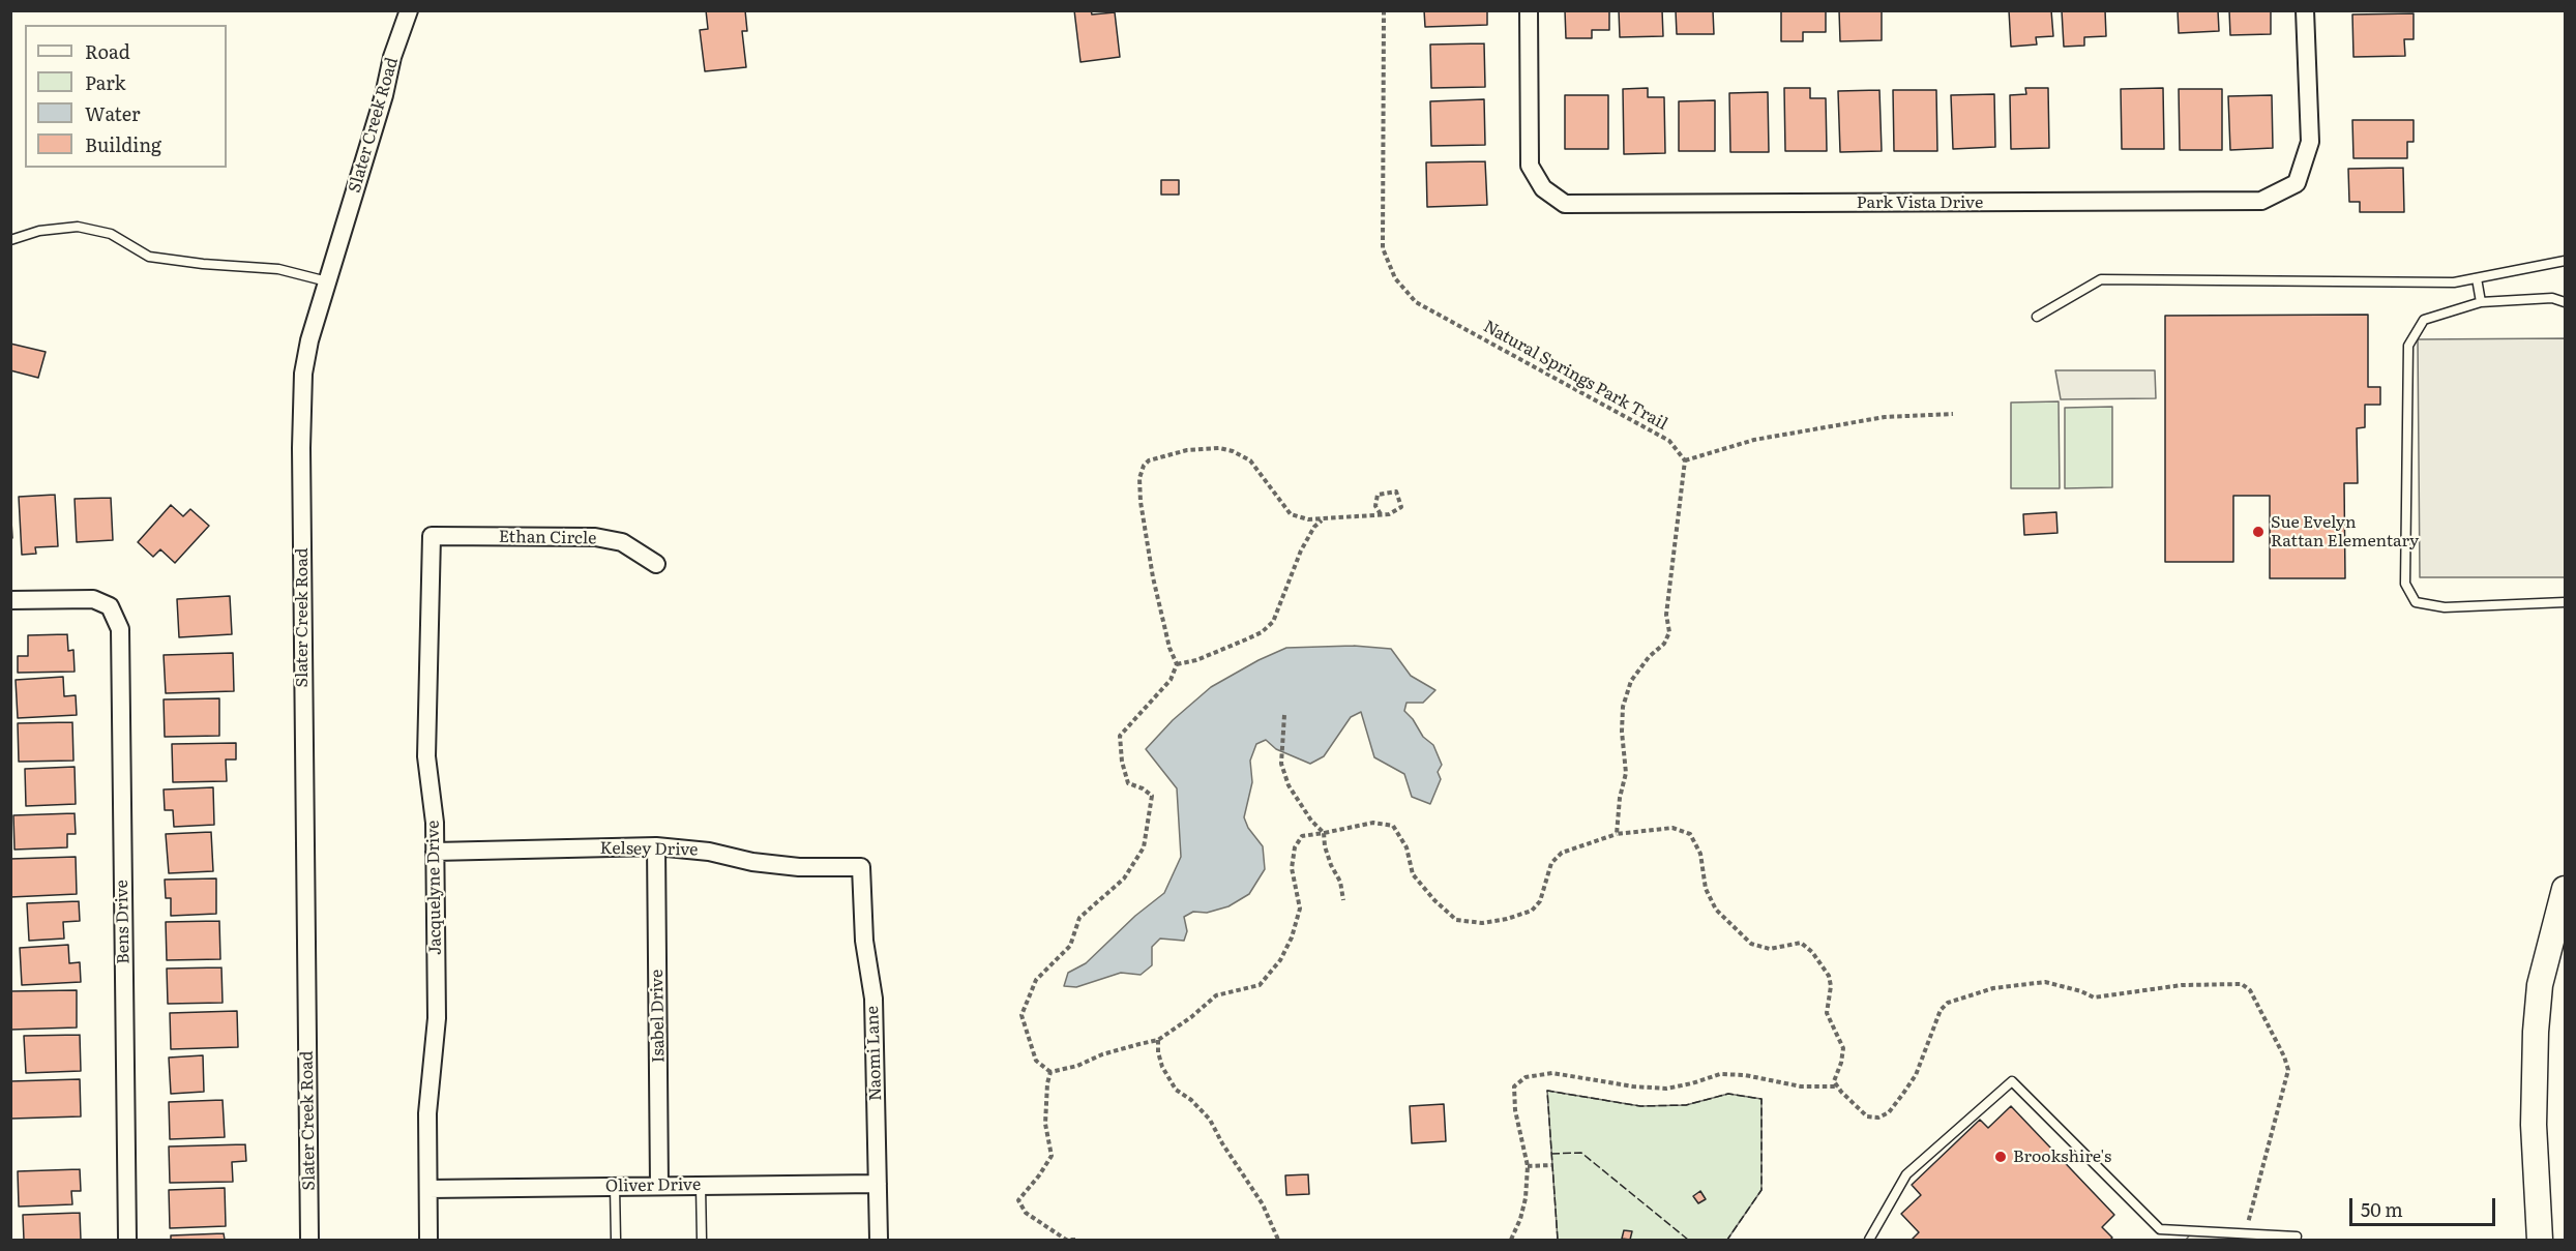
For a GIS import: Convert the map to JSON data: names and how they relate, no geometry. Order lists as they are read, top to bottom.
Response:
{
  "streets": {
    "street": [
      "Slater Creek Road",
      "Park Vista Drive",
      "Ethan Circle",
      "Kelsey Drive",
      "Jacquelyne Drive",
      "Bens Drive",
      "Isabel Drive",
      "Naomi Lane",
      "Oliver Drive"
    ],
    "path": ["Natural Springs Park Trail"]
  },
  "crossings": [
    ["Ethan Circle", "Jacquelyne Drive"],
    ["Kelsey Drive", "Jacquelyne Drive"],
    ["Kelsey Drive", "Isabel Drive"],
    ["Kelsey Drive", "Naomi Lane"],
    ["Jacquelyne Drive", "Oliver Drive"],
    ["Isabel Drive", "Oliver Drive"],
    ["Naomi Lane", "Oliver Drive"]
  ],
  "places": ["Sue Evelyn Rattan Elementary", "Brookshire's"],
  "legend": [
    "Road",
    "Park",
    "Water",
    "Building"
  ],
  "scale_bar": "50 m"
}
